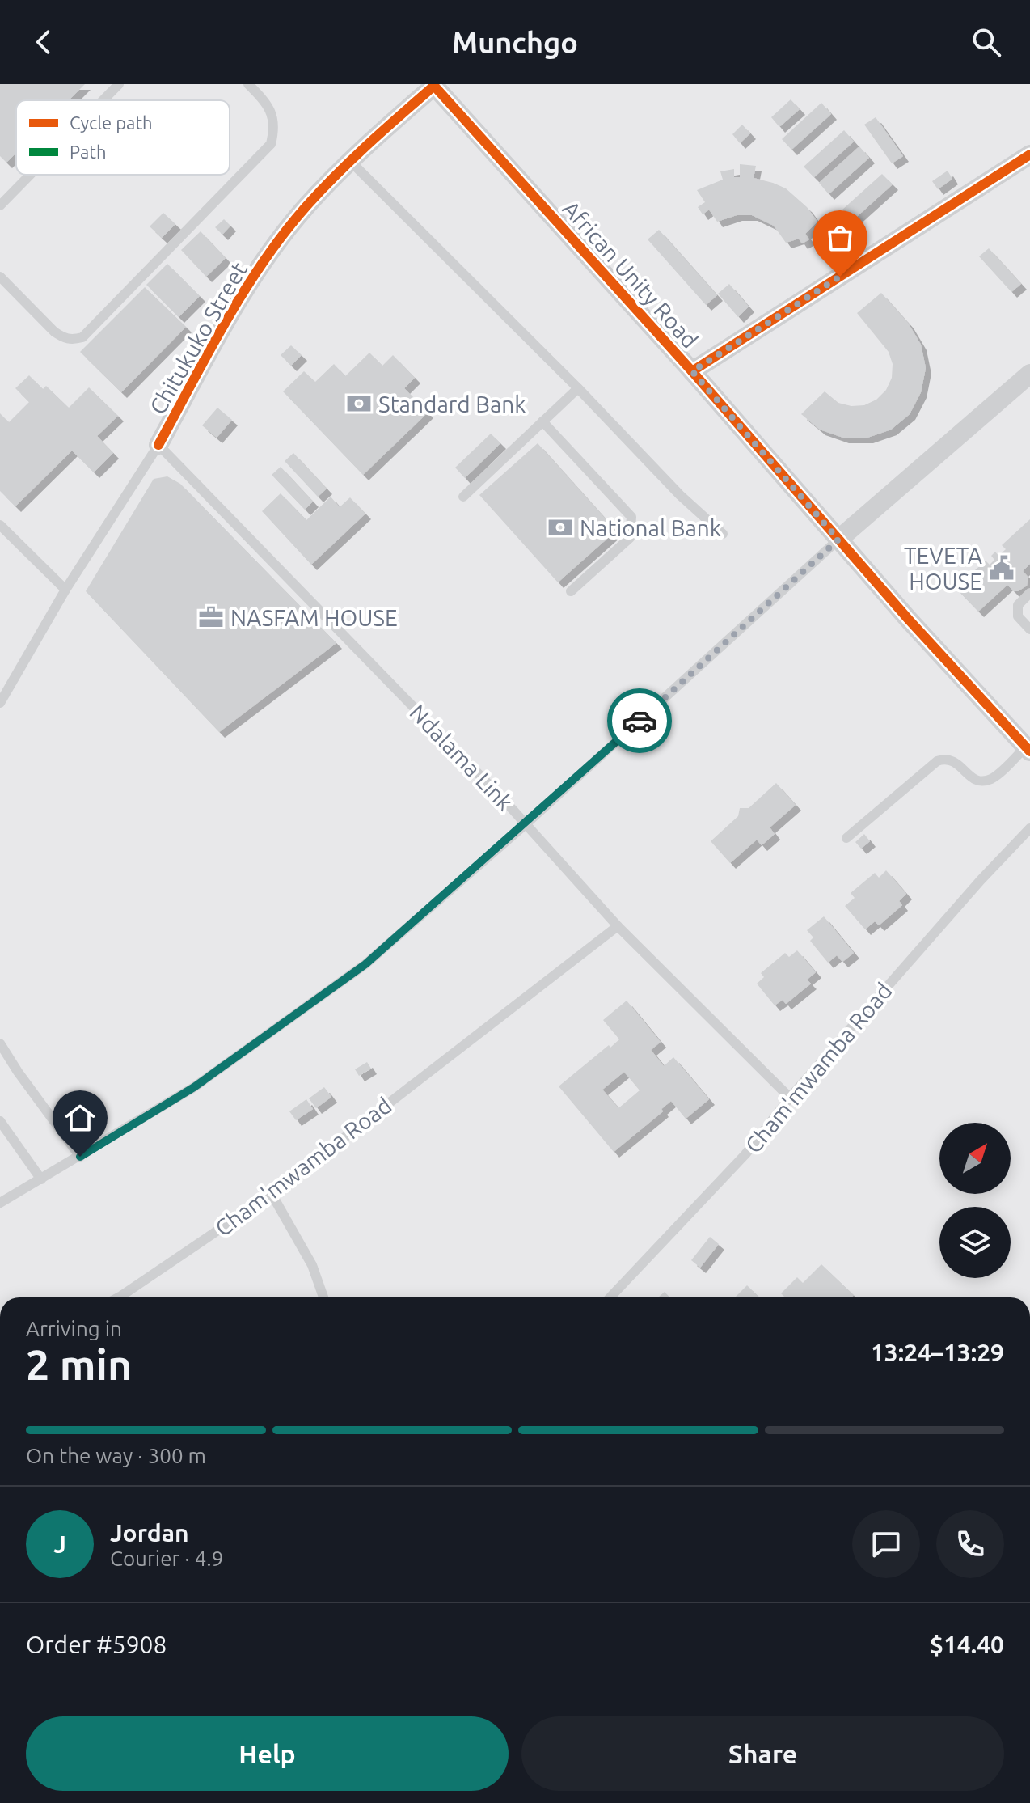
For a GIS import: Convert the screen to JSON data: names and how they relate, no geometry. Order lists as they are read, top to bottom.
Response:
{
  "streets": {
    "street": ["African Unity Road", "Chitukuko Street"],
    "lane": ["Ndalama Link", "Cham'mwamba Road"]
  },
  "crossings": [
    ["African Unity Road", "Chitukuko Street"],
    ["Chitukuko Street", "Ndalama Link"],
    ["Ndalama Link", "Cham'mwamba Road"]
  ],
  "places": {
    "bank": ["Standard Bank", "National Bank"],
    "public building": ["TEVETA HOUSE"],
    "office": ["NASFAM HOUSE"]
  },
  "legend": ["Cycle path", "Path"],
  "north": "top right",
  "page": {
    "header": "Munchgo",
    "heading": ["2 min", "Arriving in", "13:24–13:29"],
    "panel": [
      "Jordan",
      "Courier · 4.9",
      "Order #5908",
      "$14.40"
    ],
    "bar": "On the way · 300 m",
    "round": "J",
    "buttons": ["Help", "Share"]
  }
}
